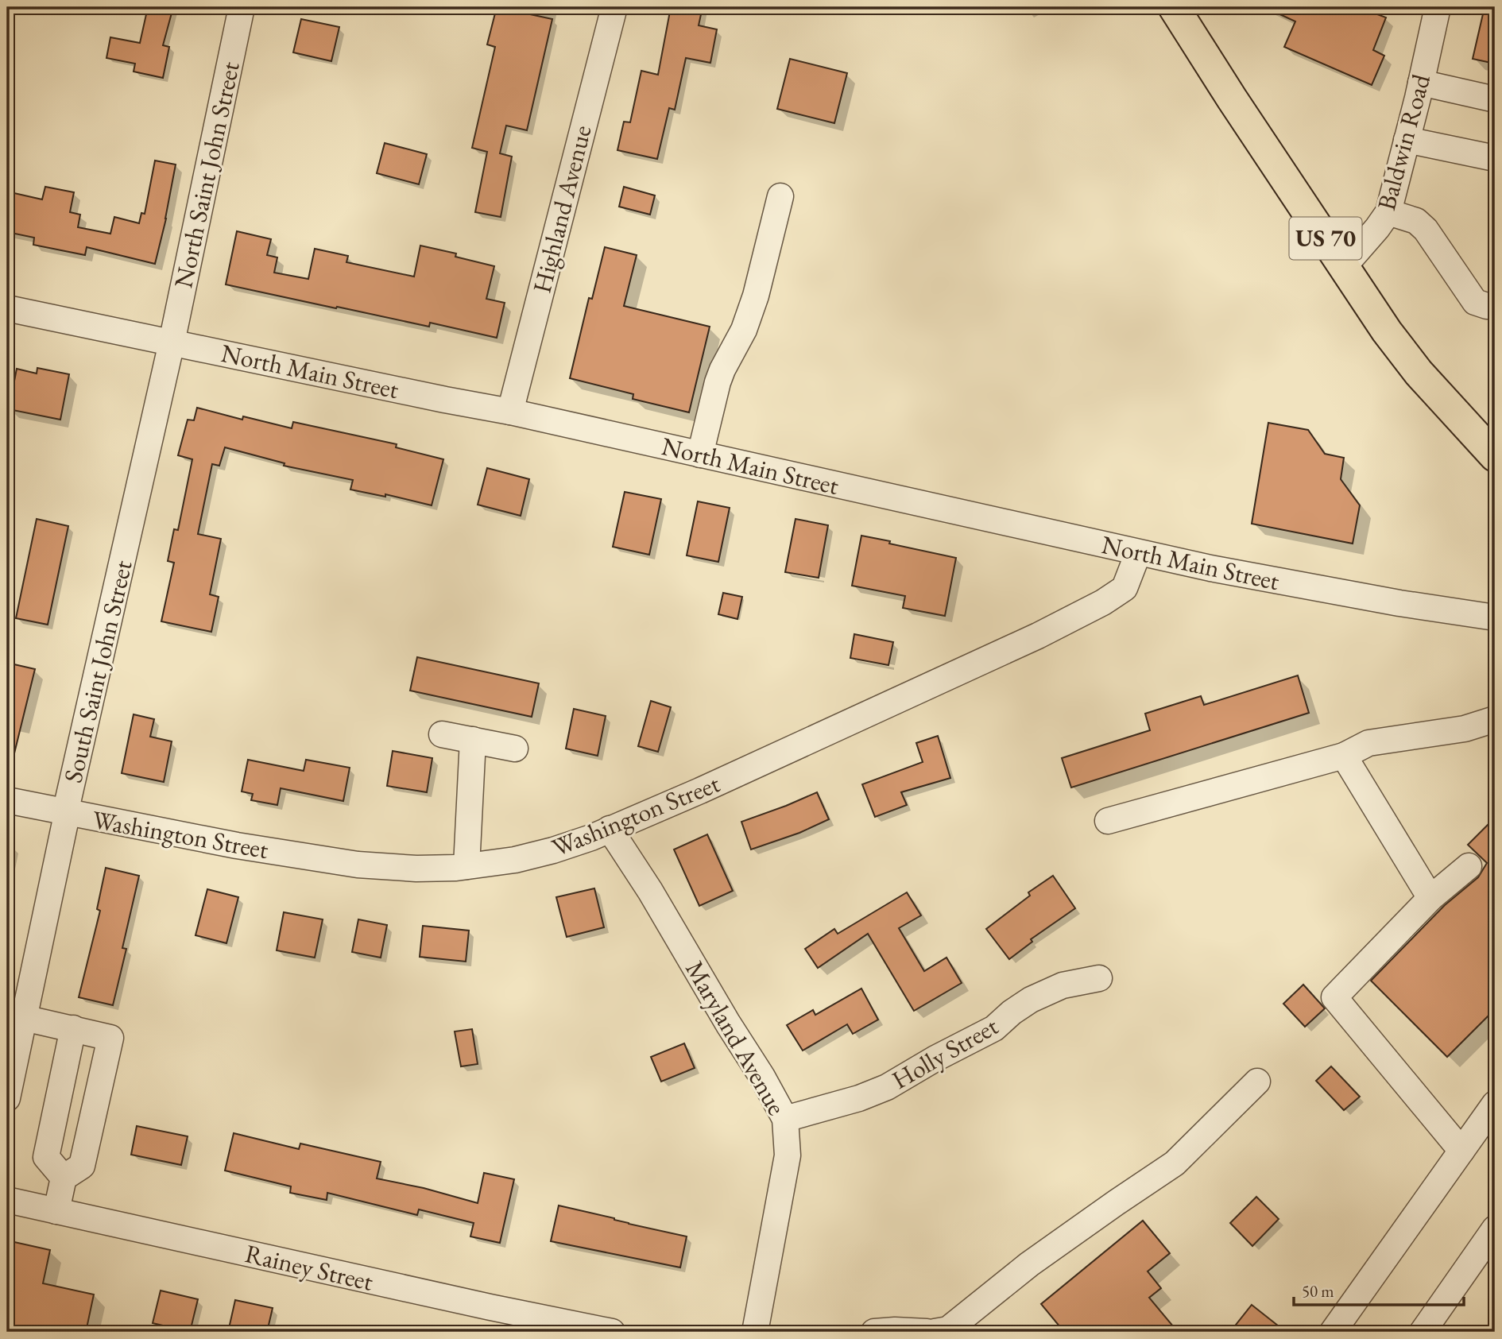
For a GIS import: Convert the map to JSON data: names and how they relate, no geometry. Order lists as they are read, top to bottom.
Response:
{
  "streets": {
    "main road": ["US 70"],
    "street": [
      "Baldwin Road",
      "North Saint John Street",
      "Highland Avenue",
      "North Main Street",
      "South Saint John Street",
      "Washington Street",
      "Maryland Avenue",
      "Holly Street",
      "Rainey Street"
    ]
  },
  "crossings": [
    ["Baldwin Road", "US 70"],
    ["North Saint John Street", "North Main Street"],
    ["North Saint John Street", "South Saint John Street"],
    ["Highland Avenue", "North Main Street"],
    ["North Main Street", "South Saint John Street"],
    ["North Main Street", "Washington Street"],
    ["South Saint John Street", "Washington Street"],
    ["Washington Street", "Maryland Avenue"],
    ["Maryland Avenue", "Holly Street"]
  ],
  "scale_bar": "50 m"
}
